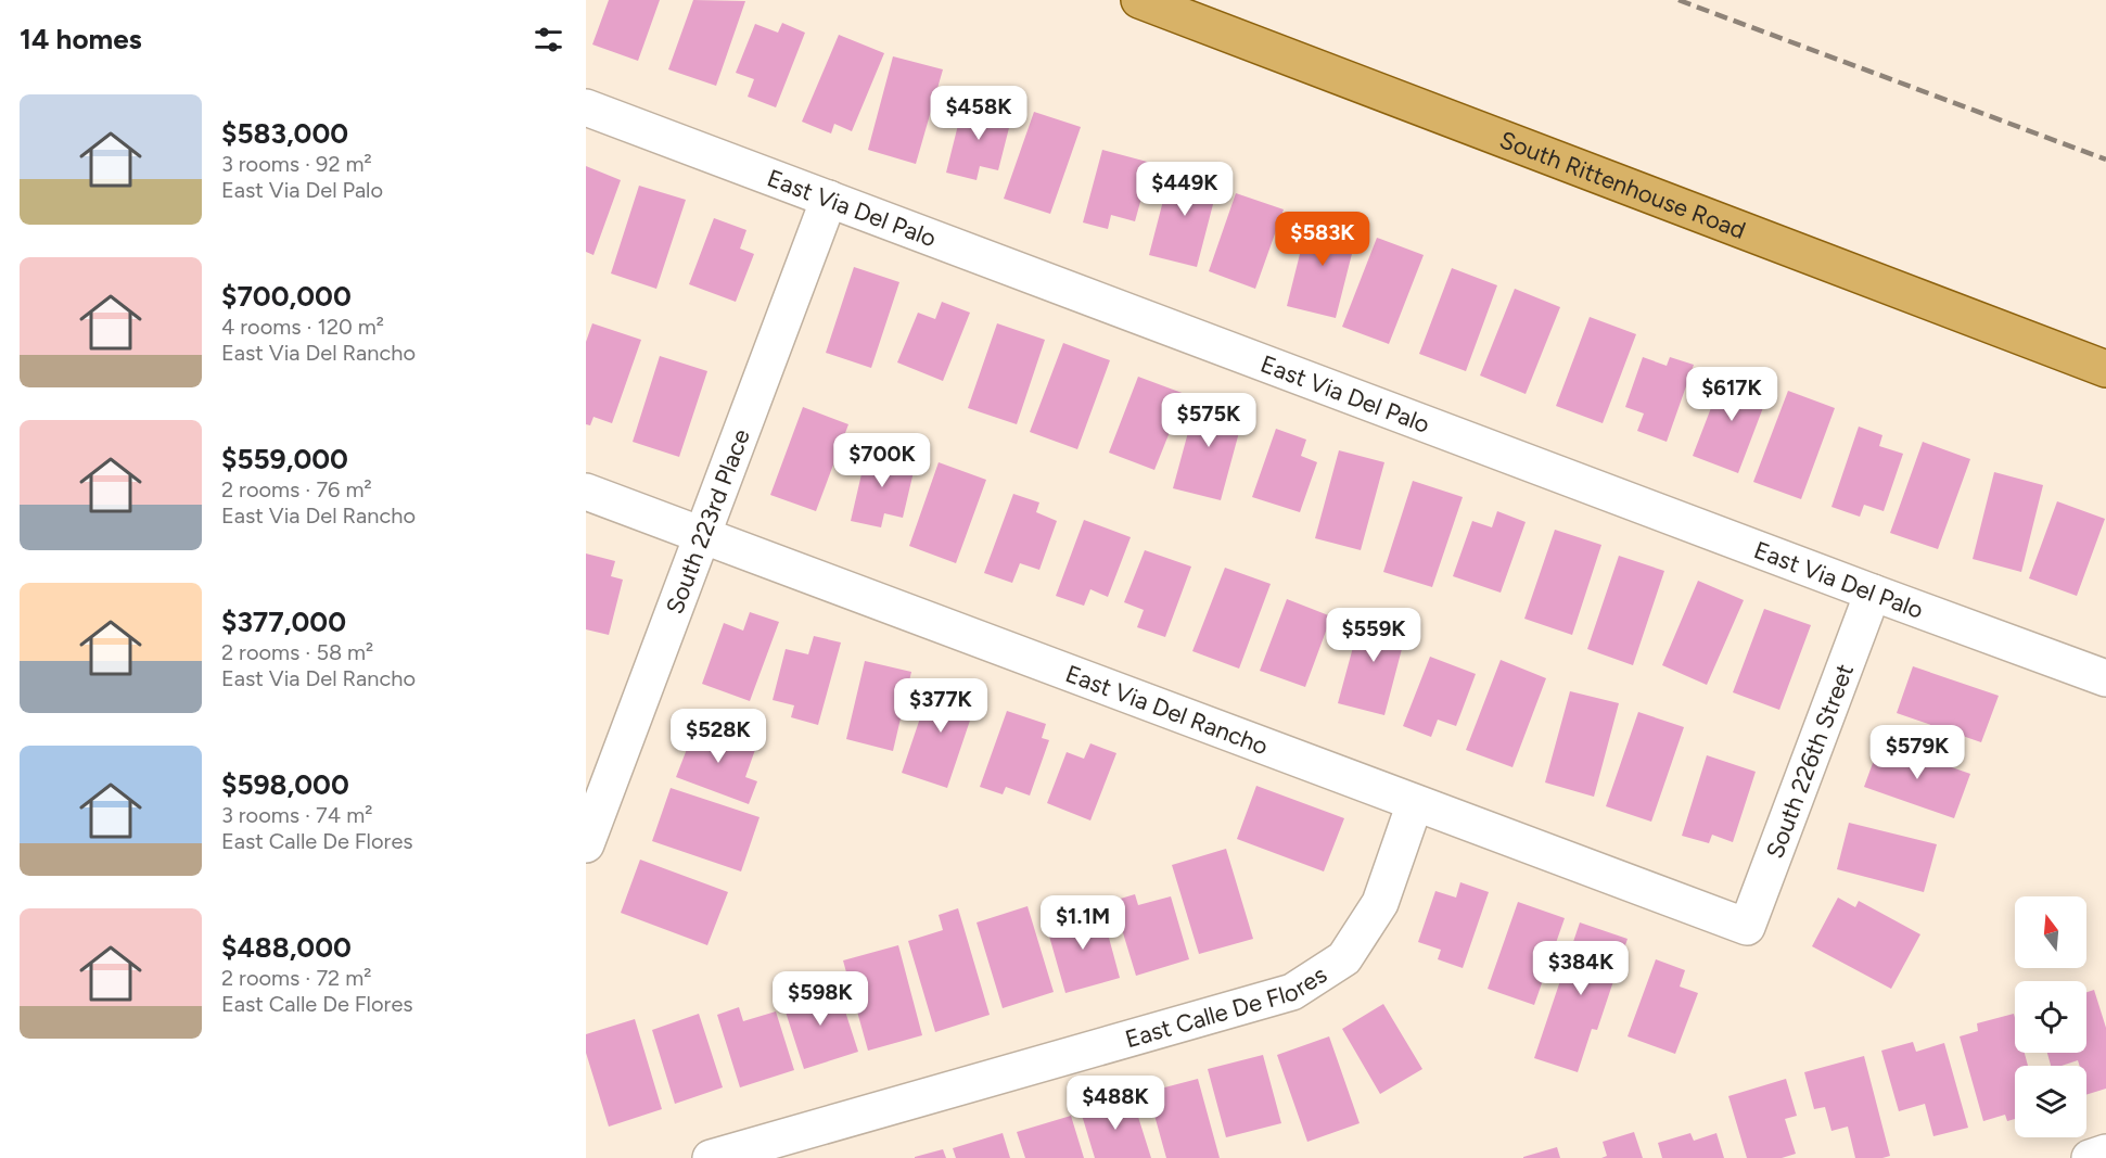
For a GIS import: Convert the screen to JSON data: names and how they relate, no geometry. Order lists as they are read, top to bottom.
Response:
{
  "streets": {
    "main road": ["South Rittenhouse Road"],
    "street": [
      "East Via Del Palo",
      "South 223rd Place",
      "East Via Del Rancho",
      "South 226th Street",
      "East Calle De Flores"
    ]
  },
  "crossings": [
    ["East Via Del Palo", "South 223rd Place"],
    ["East Via Del Palo", "South 226th Street"],
    ["South 223rd Place", "East Via Del Rancho"],
    ["East Via Del Rancho", "South 226th Street"],
    ["East Via Del Rancho", "East Calle De Flores"]
  ],
  "north": "top",
  "page": {
    "heading": "14 homes",
    "list": [
      {
        "name": "$583,000",
        "note": "3 rooms · 92 m² · East Via Del Palo"
      },
      {
        "name": "$700,000",
        "note": "4 rooms · 120 m² · East Via Del Rancho"
      },
      {
        "name": "$559,000",
        "note": "2 rooms · 76 m² · East Via Del Rancho"
      },
      {
        "name": "$377,000",
        "note": "2 rooms · 58 m² · East Via Del Rancho"
      },
      {
        "name": "$598,000",
        "note": "3 rooms · 74 m² · East Calle De Flores"
      },
      {
        "name": "$488,000",
        "note": "2 rooms · 72 m² · East Calle De Flores"
      }
    ],
    "price": [
      "$458K",
      "$449K",
      "$583K",
      "$617K",
      "$575K",
      "$700K",
      "$559K",
      "$377K",
      "$528K",
      "$579K",
      "$1.1M",
      "$384K",
      "$598K",
      "$488K"
    ]
  }
}
